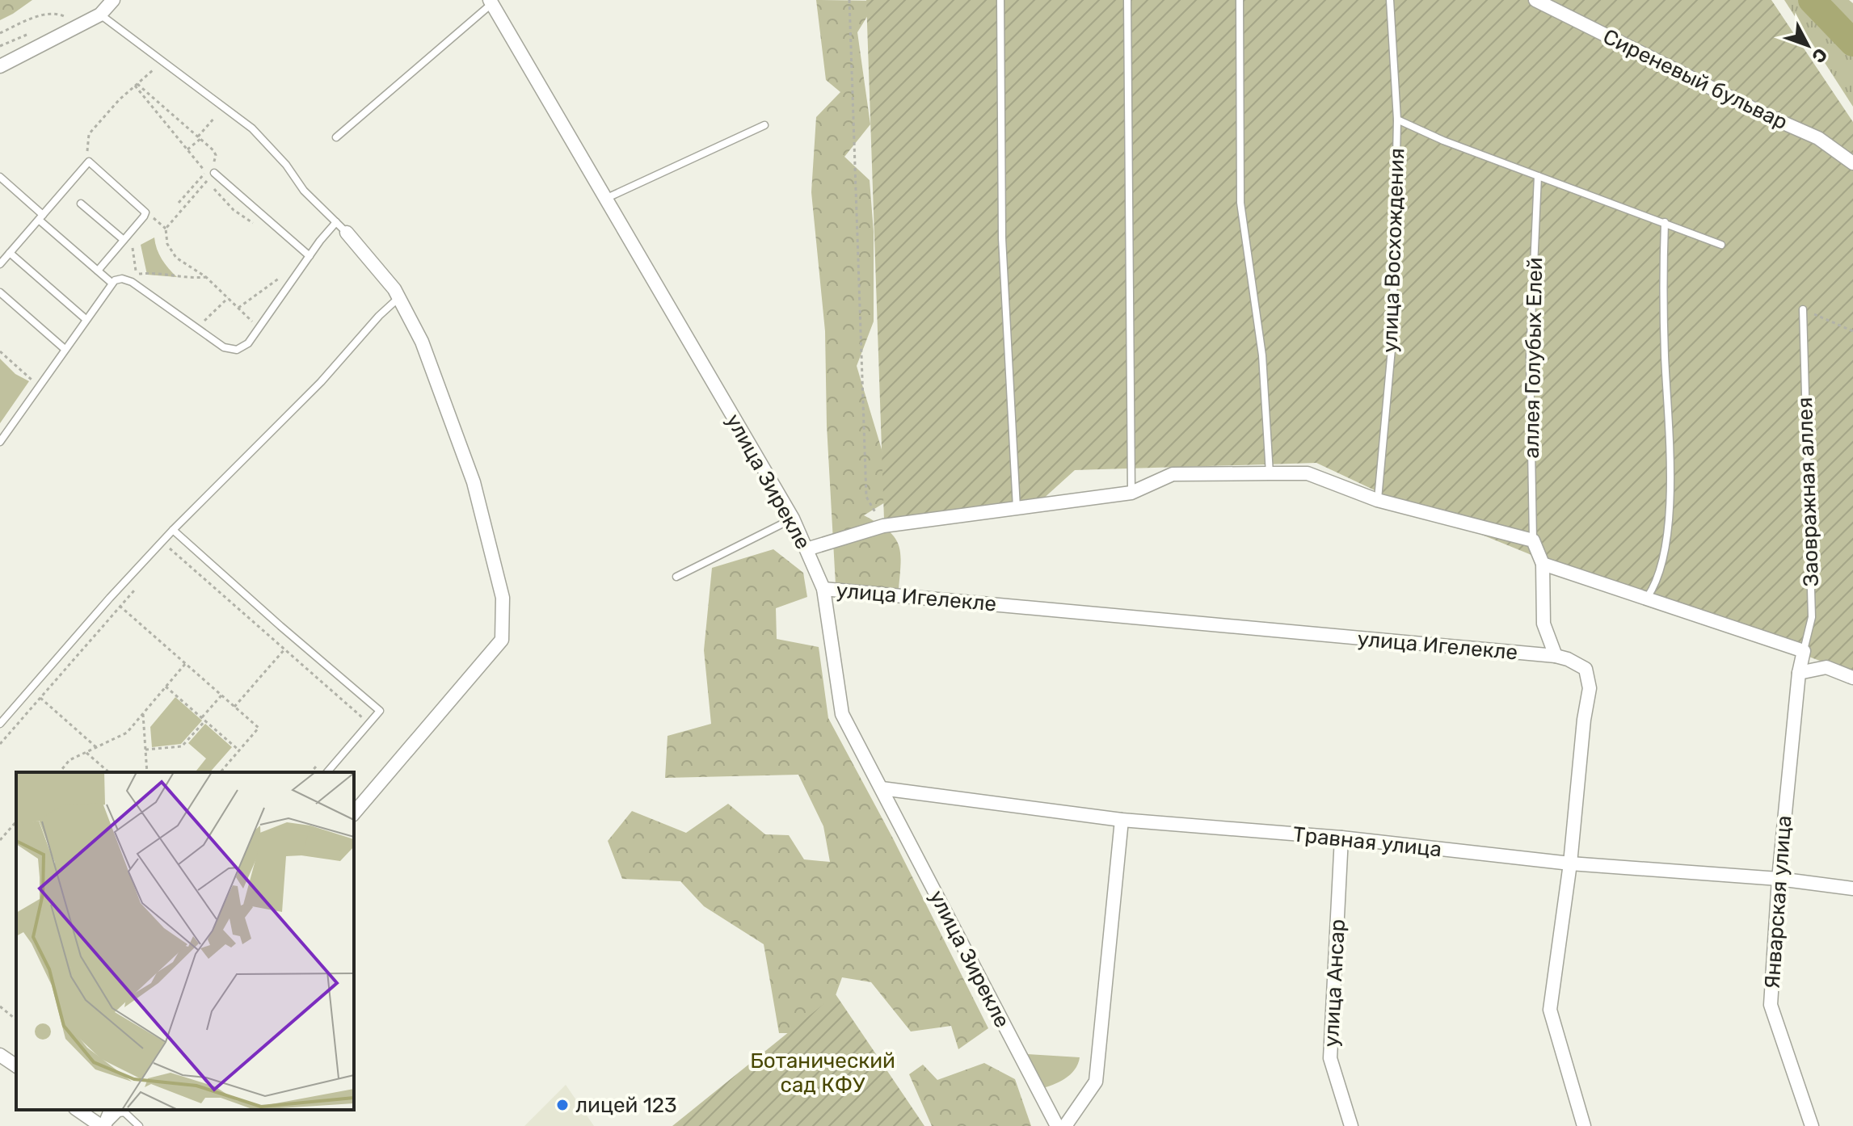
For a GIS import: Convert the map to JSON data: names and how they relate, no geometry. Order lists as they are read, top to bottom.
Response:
{
  "streets": {
    "street": [
      "Сиреневый бульвар",
      "улица Зирекле",
      "Заовражная аллея",
      "улица Игелекле",
      "Травная улица",
      "Январская улица",
      "улица Ансар"
    ],
    "lane": ["улица Восхождения", "аллея Голубых Елей"]
  },
  "crossings": [
    ["улица Зирекле", "улица Игелекле"],
    ["улица Зирекле", "Травная улица"],
    ["Заовражная аллея", "Январская улица"],
    ["улица Игелекле", "Травная улица"],
    ["Травная улица", "Январская улица"],
    ["Травная улица", "улица Ансар"]
  ],
  "parks": ["Ботанический сад КФУ"],
  "places": ["лицей 123"],
  "north": "bottom right"
}
